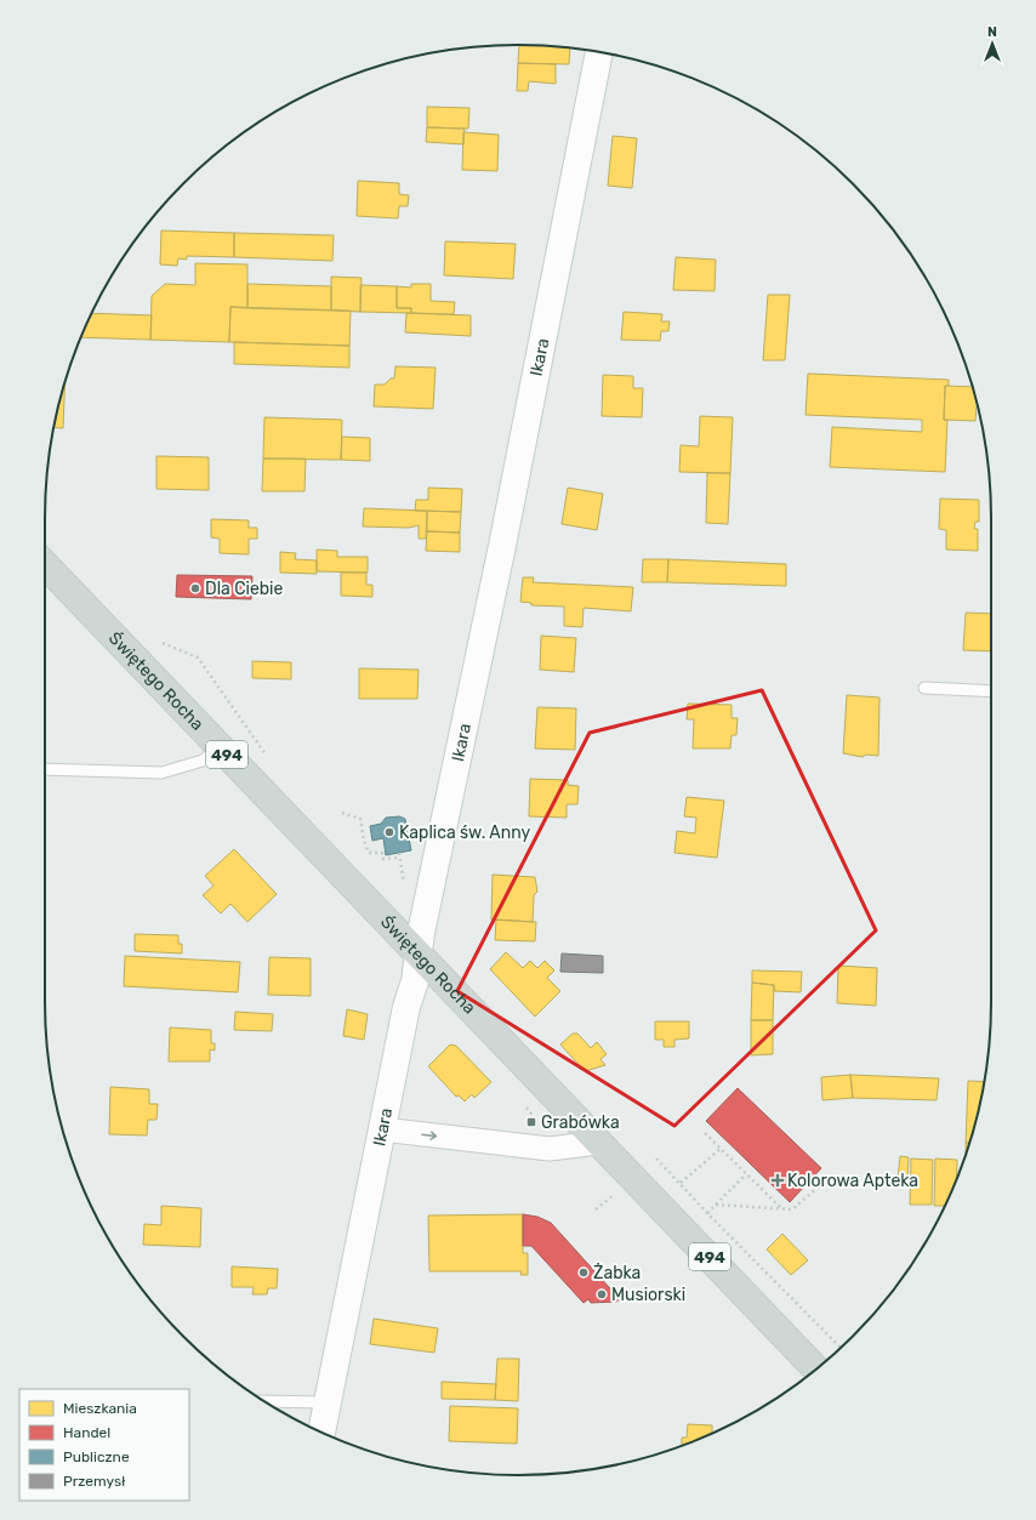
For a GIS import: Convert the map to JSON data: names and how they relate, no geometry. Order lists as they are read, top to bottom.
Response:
{
  "streets": {
    "main road": ["Świętego Rocha", "494"],
    "street": ["Ikara"]
  },
  "crossings": [
    ["Ikara", "Świętego Rocha"]
  ],
  "places": {
    "other": [
      "Dla Ciebie",
      "Kaplica św. Anny",
      "Żabka",
      "Musiorski"
    ],
    "transit": ["Grabówka"],
    "health": ["Kolorowa Apteka"]
  },
  "legend": [
    "Mieszkania",
    "Handel",
    "Publiczne",
    "Przemysł"
  ],
  "north": "top"
}
